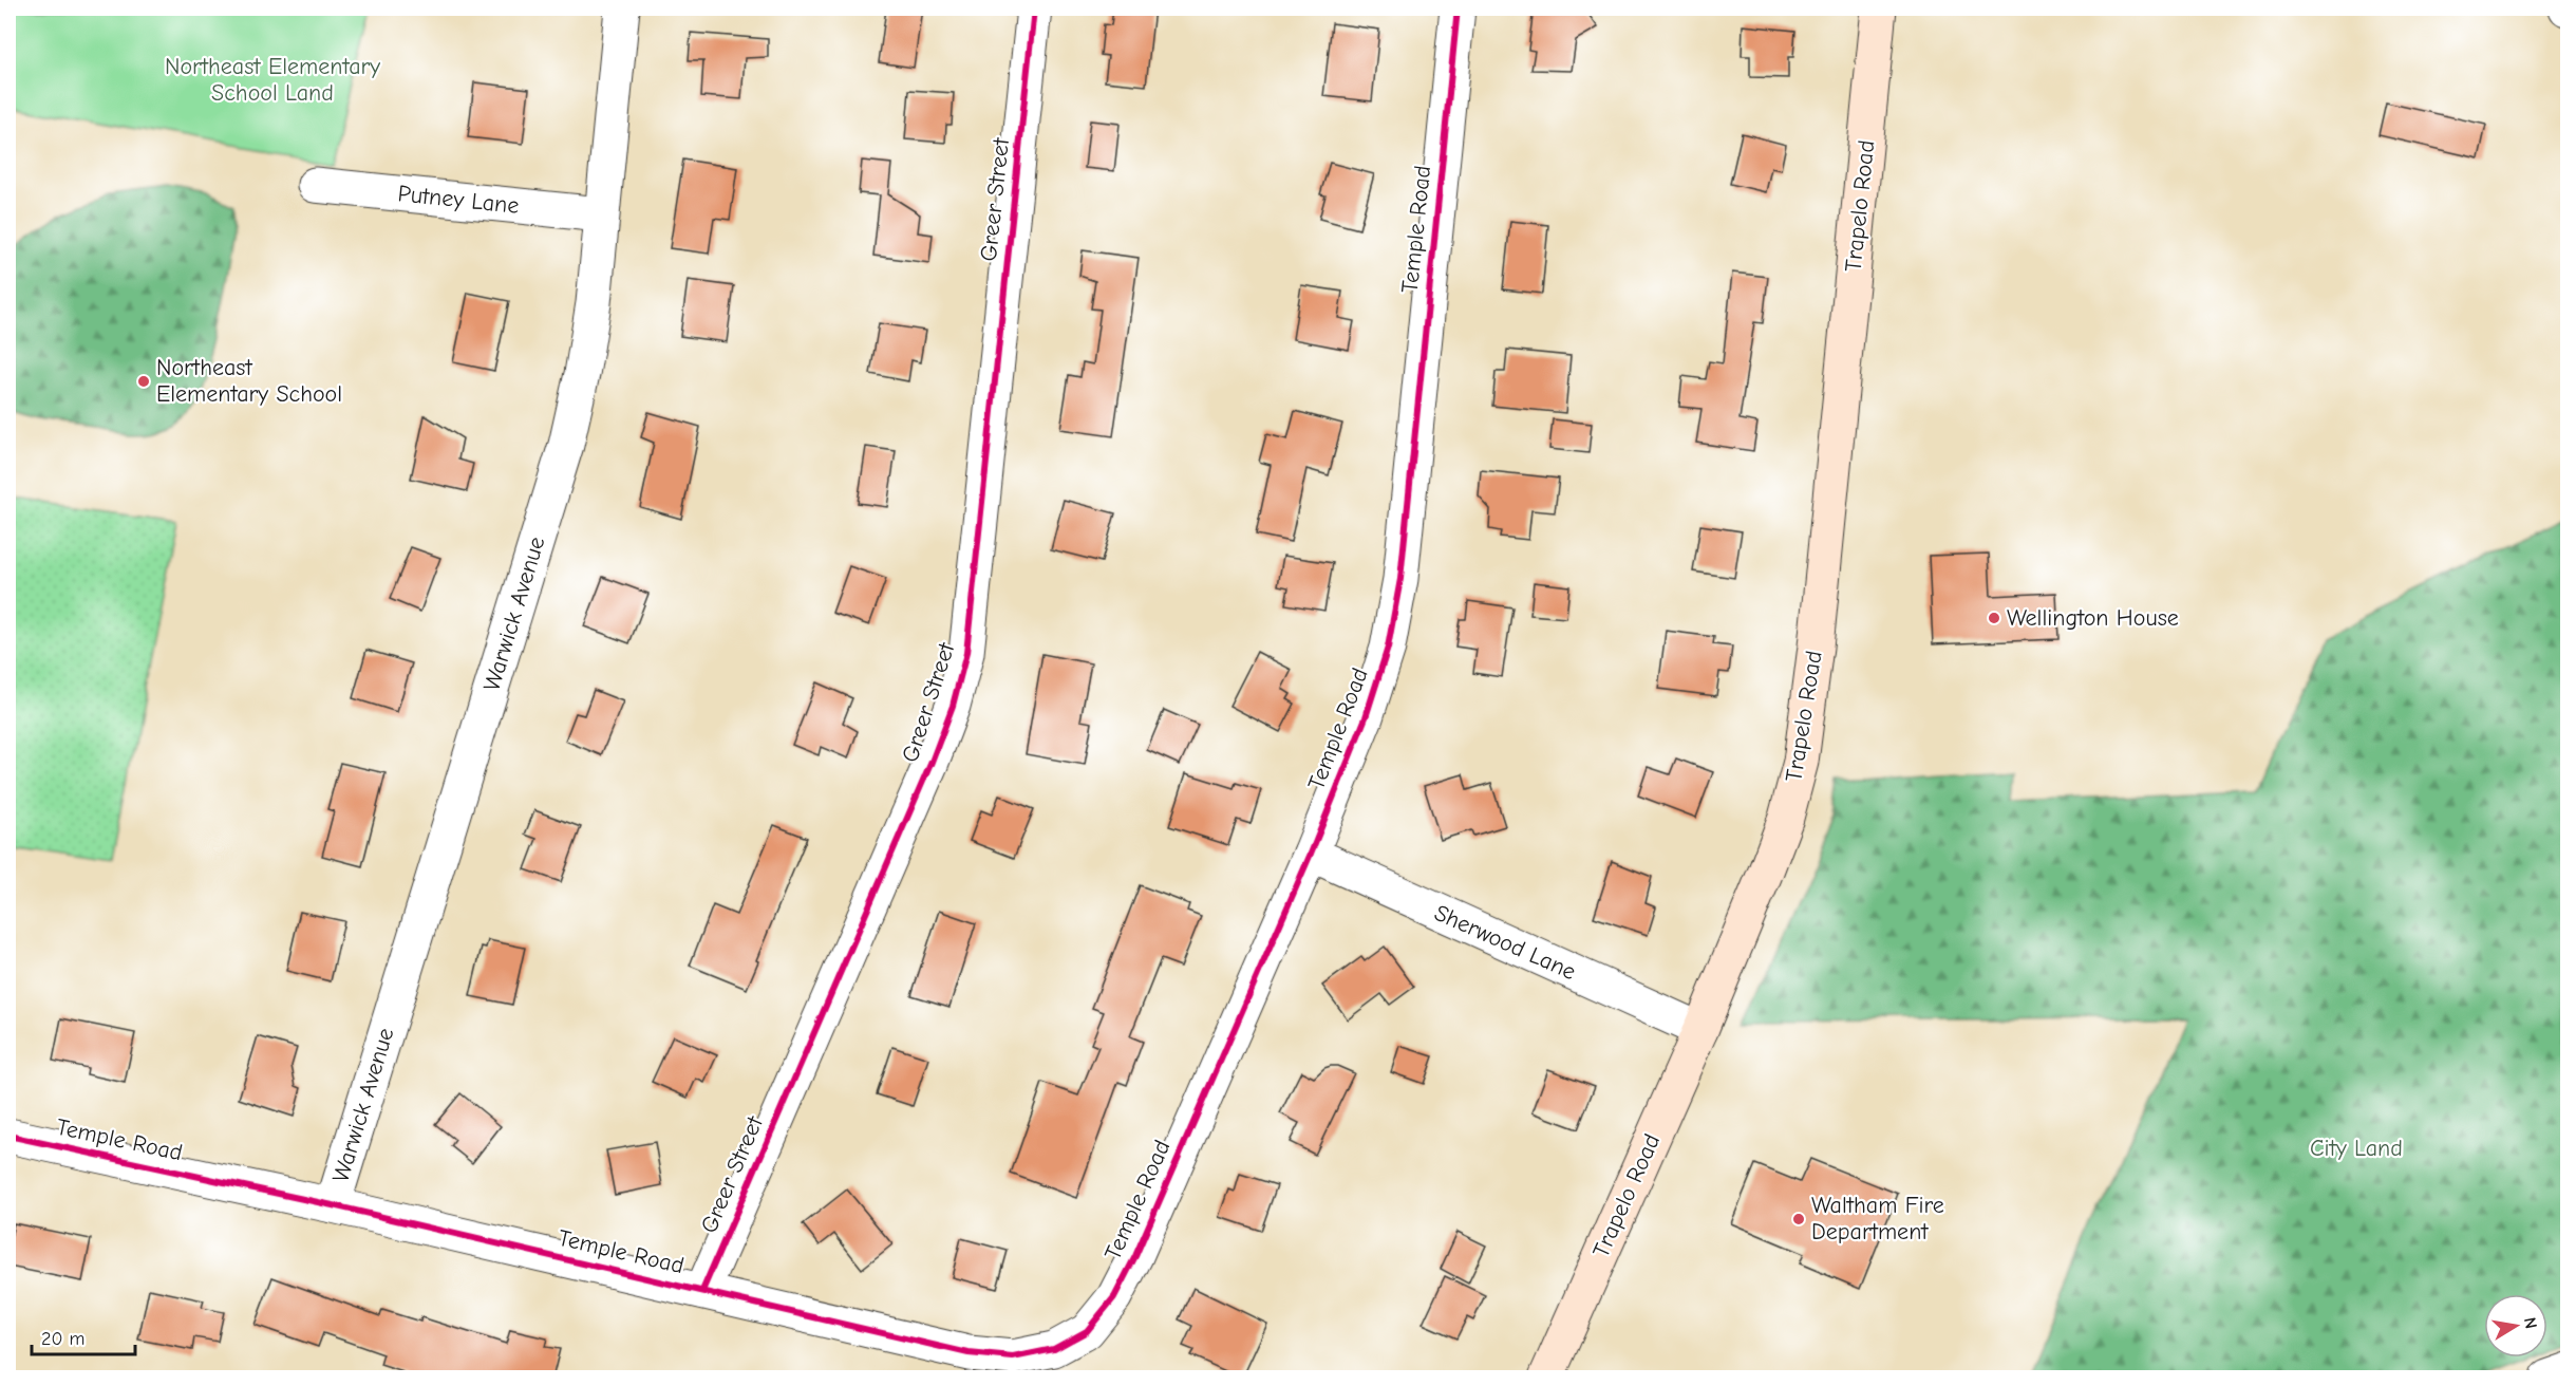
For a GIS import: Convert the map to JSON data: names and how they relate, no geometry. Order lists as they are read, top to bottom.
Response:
{
  "streets": {
    "main road": ["Trapelo Road"],
    "street": [
      "Putney Lane",
      "Greer Street",
      "Temple Road",
      "Warwick Avenue",
      "Sherwood Lane"
    ]
  },
  "crossings": [
    ["Putney Lane", "Warwick Avenue"],
    ["Greer Street", "Temple Road"],
    ["Trapelo Road", "Sherwood Lane"],
    ["Temple Road", "Warwick Avenue"],
    ["Temple Road", "Sherwood Lane"]
  ],
  "parks": ["Northeast Elementary School Land", "City Land"],
  "places": ["Northeast Elementary School", "Wellington House", "Waltham Fire Department"],
  "scale_bar": "20 m",
  "north": "right"
}
